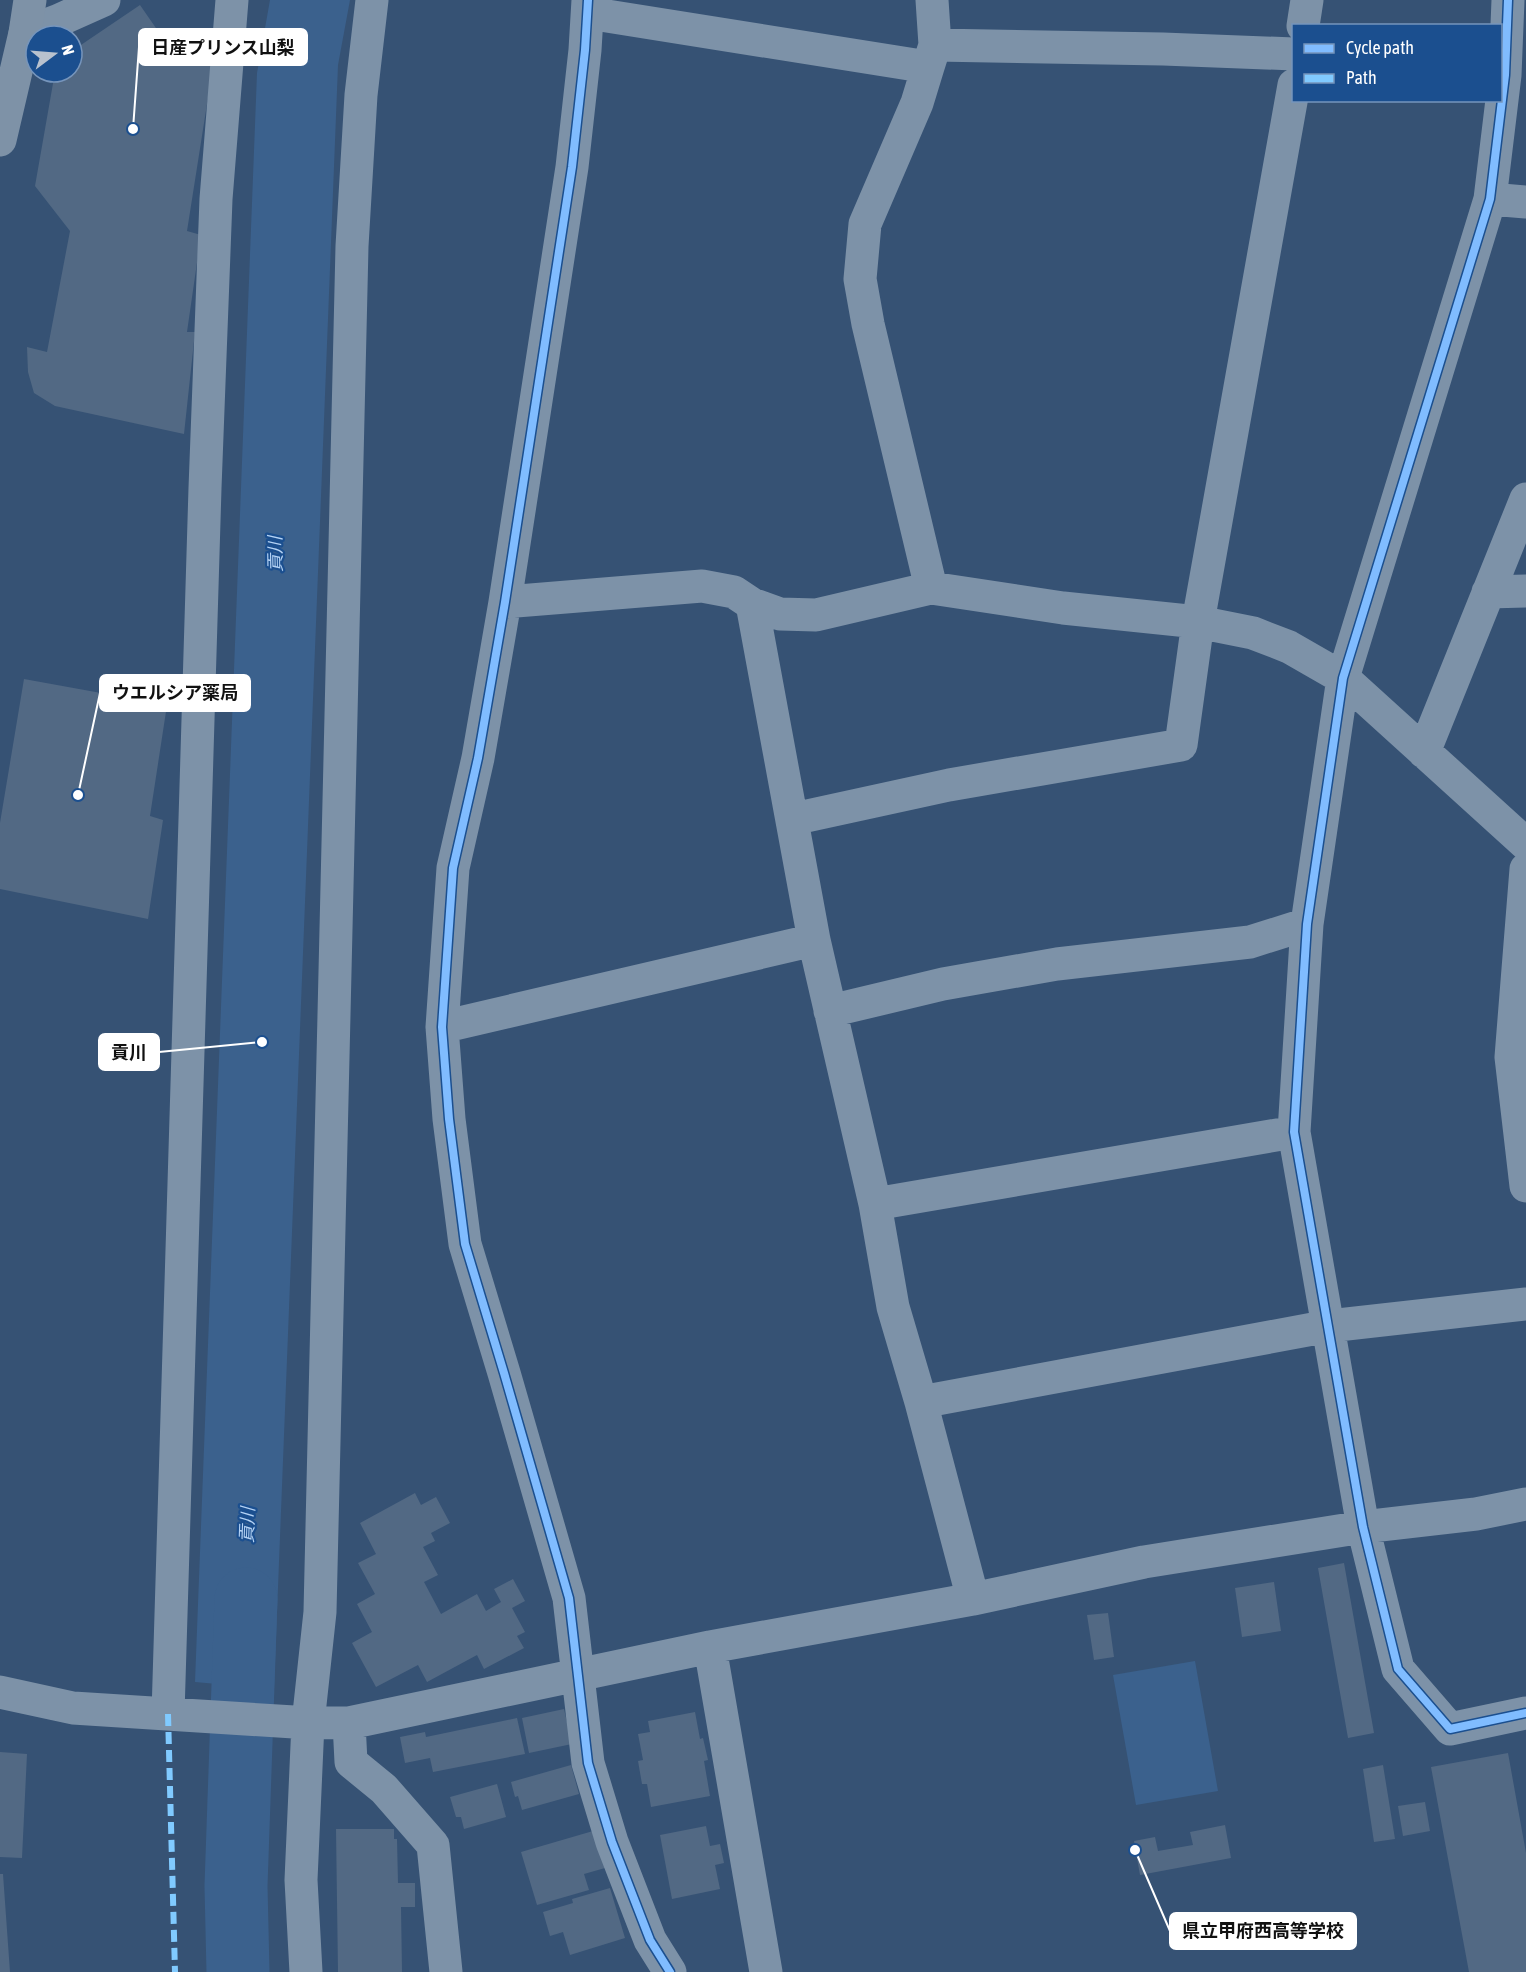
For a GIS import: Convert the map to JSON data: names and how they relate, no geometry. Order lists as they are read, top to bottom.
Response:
{
  "water": ["貢川"],
  "places": [
    "日産プリンス山梨",
    "ウエルシア薬局",
    "貢川",
    "県立甲府西高等学校"
  ],
  "legend": ["Cycle path", "Path"],
  "north": "right"
}
